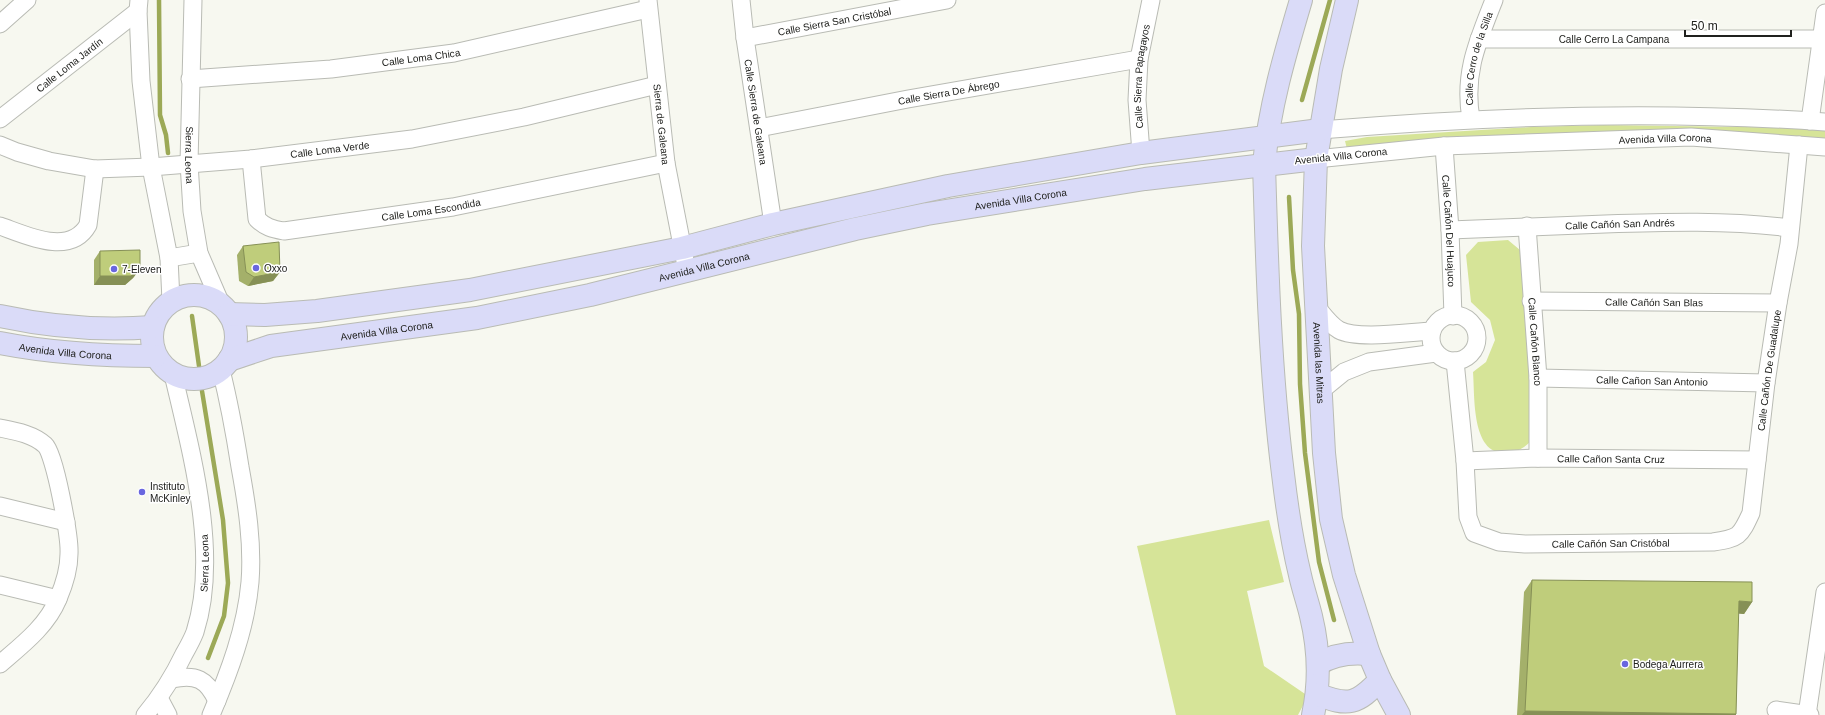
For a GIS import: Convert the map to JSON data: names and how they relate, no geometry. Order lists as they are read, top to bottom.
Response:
{
  "streets": {
    "street": [
      "Calle Sierra San Cristóbal",
      "Calle Cerro La Campana",
      "Calle Loma Chica",
      "Calle Cerro de la Silla",
      "Calle Loma Jardín",
      "Calle Sierra Papagayos",
      "Calle Sierra De Ábrego",
      "Calle Sierra de Galeana",
      "Sierra de Galeana",
      "Avenida Villa Corona",
      "Calle Loma Verde",
      "Sierra Leona",
      "Calle Loma Escondida",
      "Calle Cañón San Andrés",
      "Calle Cañón Del Huajuco",
      "Calle Cañón San Blas",
      "Calle Cañón Blanco",
      "Avenida las Mitras",
      "Calle Cañón De Guadalupe",
      "Calle Cañon San Antonio",
      "Calle Cañon Santa Cruz",
      "Calle Cañón San Cristóbal"
    ]
  },
  "crossings": [
    ["Calle Sierra San Cristóbal", "Calle Sierra de Galeana"],
    ["Calle Cerro La Campana", "Calle Cerro de la Silla"],
    ["Calle Loma Chica", "Sierra de Galeana"],
    ["Calle Loma Chica", "Sierra Leona"],
    ["Calle Sierra Papagayos", "Calle Sierra De Ábrego"],
    ["Calle Sierra De Ábrego", "Calle Sierra de Galeana"],
    ["Sierra de Galeana", "Avenida Villa Corona"],
    ["Sierra de Galeana", "Calle Loma Verde"],
    ["Sierra de Galeana", "Calle Loma Escondida"],
    ["Avenida Villa Corona", "Sierra Leona"],
    ["Avenida Villa Corona", "Calle Cañón Del Huajuco"],
    ["Avenida Villa Corona", "Avenida las Mitras"],
    ["Avenida Villa Corona", "Calle Cañón De Guadalupe"],
    ["Calle Loma Verde", "Sierra Leona"],
    ["Calle Loma Verde", "Calle Loma Escondida"],
    ["Calle Cañón San Andrés", "Calle Cañón Del Huajuco"],
    ["Calle Cañón San Andrés", "Calle Cañón Blanco"],
    ["Calle Cañón San Andrés", "Calle Cañón De Guadalupe"],
    ["Calle Cañón San Blas", "Calle Cañón Blanco"],
    ["Calle Cañón San Blas", "Calle Cañón De Guadalupe"],
    ["Calle Cañón Blanco", "Calle Cañon San Antonio"],
    ["Calle Cañón Blanco", "Calle Cañon Santa Cruz"],
    ["Calle Cañón De Guadalupe", "Calle Cañon San Antonio"],
    ["Calle Cañón De Guadalupe", "Calle Cañon Santa Cruz"],
    ["Calle Cañón De Guadalupe", "Calle Cañón San Cristóbal"],
    ["Calle Cañon Santa Cruz", "Calle Cañón San Cristóbal"]
  ],
  "places": [
    "Oxxo",
    "7-Eleven",
    "Instituto McKinley",
    "Bodega Aurrera"
  ],
  "scale_bar": "50 m"
}
